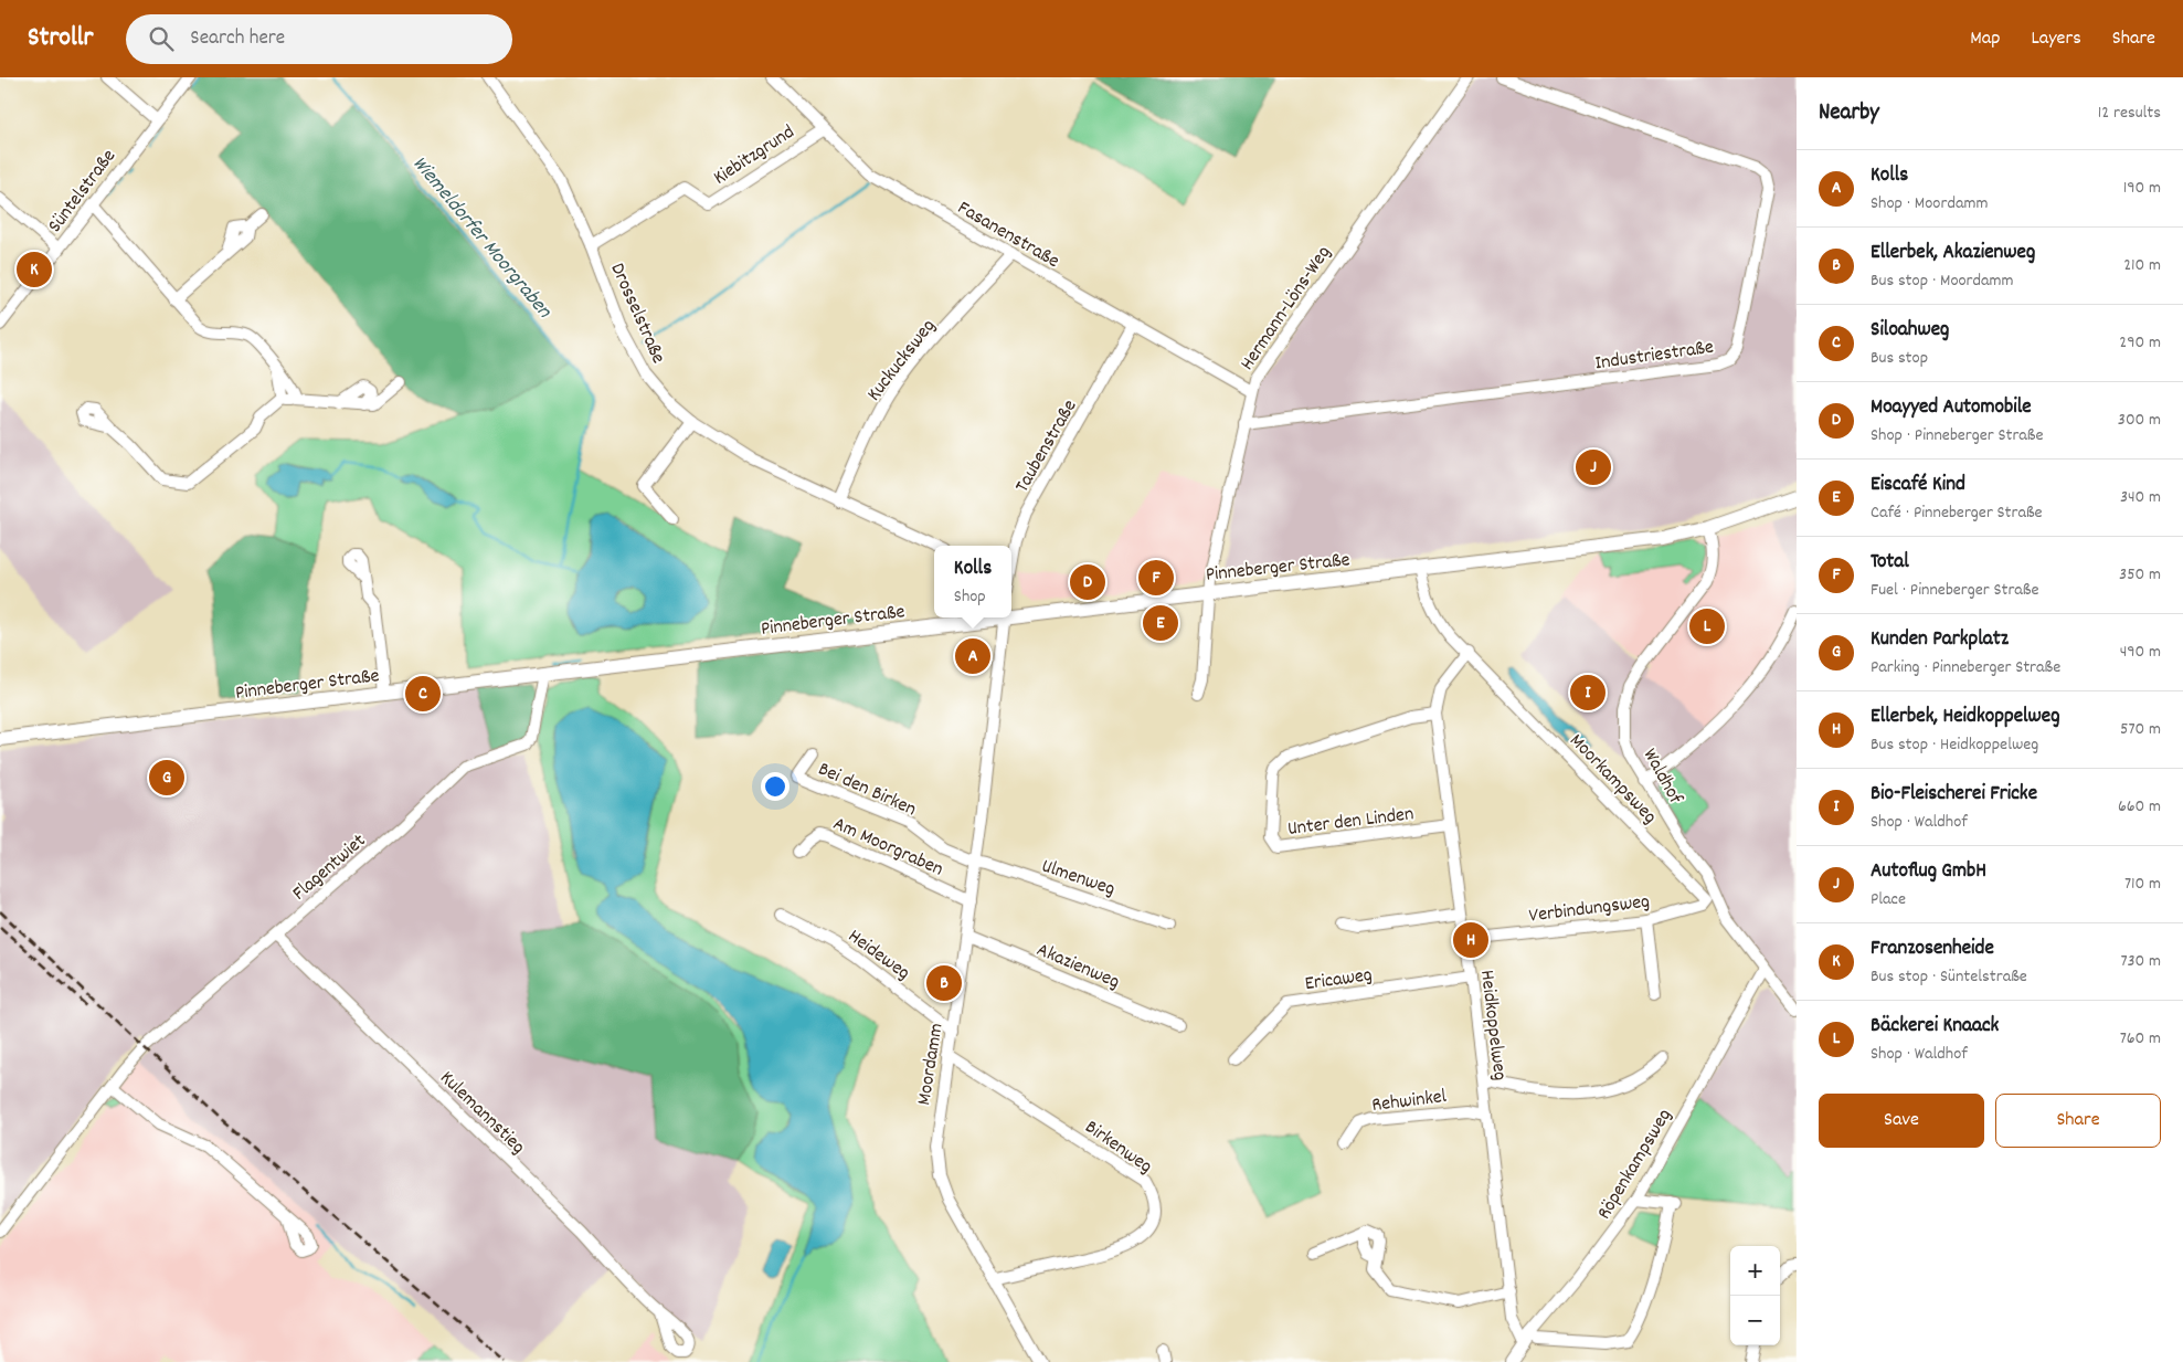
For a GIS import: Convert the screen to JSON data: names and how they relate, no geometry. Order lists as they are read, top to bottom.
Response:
{
  "streets": {
    "main road": ["Pinneberger Straße"],
    "street": [
      "Kiebitzgrund",
      "Süntelstraße",
      "Fasanenstraße",
      "Hermann-Löns-Weg",
      "Drosselstraße",
      "Industriestraße",
      "Kuckucksweg",
      "Taubenstraße",
      "Waldhof",
      "Moorkampsweg",
      "Bei den Birken",
      "Unter den Linden",
      "Am Moorgraben",
      "Flagentwiet",
      "Ulmenweg",
      "Verbindungsweg",
      "Heideweg",
      "Akazienweg",
      "Ericaweg",
      "Heidkoppelweg",
      "Moordamm",
      "Rehwinkel",
      "Kulemannstieg",
      "Birkenweg",
      "Röpenkampsweg"
    ]
  },
  "crossings": [
    ["Kiebitzgrund", "Fasanenstraße"],
    ["Kiebitzgrund", "Drosselstraße"],
    ["Fasanenstraße", "Hermann-Löns-Weg"],
    ["Fasanenstraße", "Kuckucksweg"],
    ["Fasanenstraße", "Taubenstraße"],
    ["Hermann-Löns-Weg", "Industriestraße"],
    ["Hermann-Löns-Weg", "Pinneberger Straße"],
    ["Drosselstraße", "Kuckucksweg"],
    ["Pinneberger Straße", "Waldhof"],
    ["Pinneberger Straße", "Moorkampsweg"],
    ["Pinneberger Straße", "Flagentwiet"],
    ["Waldhof", "Röpenkampsweg"],
    ["Moorkampsweg", "Verbindungsweg"],
    ["Moorkampsweg", "Heidkoppelweg"],
    ["Bei den Birken", "Ulmenweg"],
    ["Bei den Birken", "Moordamm"],
    ["Unter den Linden", "Heidkoppelweg"],
    ["Am Moorgraben", "Moordamm"],
    ["Flagentwiet", "Kulemannstieg"],
    ["Ulmenweg", "Moordamm"],
    ["Heideweg", "Moordamm"],
    ["Akazienweg", "Moordamm"],
    ["Ericaweg", "Heidkoppelweg"],
    ["Heidkoppelweg", "Rehwinkel"],
    ["Heidkoppelweg", "Röpenkampsweg"],
    ["Moordamm", "Birkenweg"]
  ],
  "water": ["Wiemeldorfer Moorgraben"],
  "page": {
    "header": "Strollr",
    "search": "Search here",
    "nav": ["Map", "Layers", "Share"],
    "heading": ["Nearby", "12 results"],
    "list": [
      {
        "mark": "A",
        "name": "Kolls",
        "note": "Shop · Moordamm",
        "value": "190 m"
      },
      {
        "mark": "B",
        "name": "Ellerbek, Akazienweg",
        "note": "Bus stop · Moordamm",
        "value": "210 m"
      },
      {
        "mark": "C",
        "name": "Siloahweg",
        "note": "Bus stop",
        "value": "290 m"
      },
      {
        "mark": "D",
        "name": "Moayyed Automobile",
        "note": "Shop · Pinneberger Straße",
        "value": "300 m"
      },
      {
        "mark": "E",
        "name": "Eiscafé Kind",
        "note": "Café · Pinneberger Straße",
        "value": "340 m"
      },
      {
        "mark": "F",
        "name": "Total",
        "note": "Fuel · Pinneberger Straße",
        "value": "350 m"
      },
      {
        "mark": "G",
        "name": "Kunden Parkplatz",
        "note": "Parking · Pinneberger Straße",
        "value": "490 m"
      },
      {
        "mark": "H",
        "name": "Ellerbek, Heidkoppelweg",
        "note": "Bus stop · Heidkoppelweg",
        "value": "570 m"
      },
      {
        "mark": "I",
        "name": "Bio-Fleischerei Fricke",
        "note": "Shop · Waldhof",
        "value": "660 m"
      },
      {
        "mark": "J",
        "name": "Autoflug GmbH",
        "note": "Place",
        "value": "710 m"
      },
      {
        "mark": "K",
        "name": "Franzosenheide",
        "note": "Bus stop · Süntelstraße",
        "value": "730 m"
      },
      {
        "mark": "L",
        "name": "Bäckerei Knaack",
        "note": "Shop · Waldhof",
        "value": "760 m"
      }
    ],
    "pins": [
      "K",
      "J",
      "F",
      "D",
      "E",
      "L",
      "A",
      "I",
      "C",
      "G",
      "H",
      "B"
    ],
    "popup": ["Kolls", "Shop"],
    "buttons": ["Save", "Share"],
    "map_buttons": ["+", "−"]
  }
}
